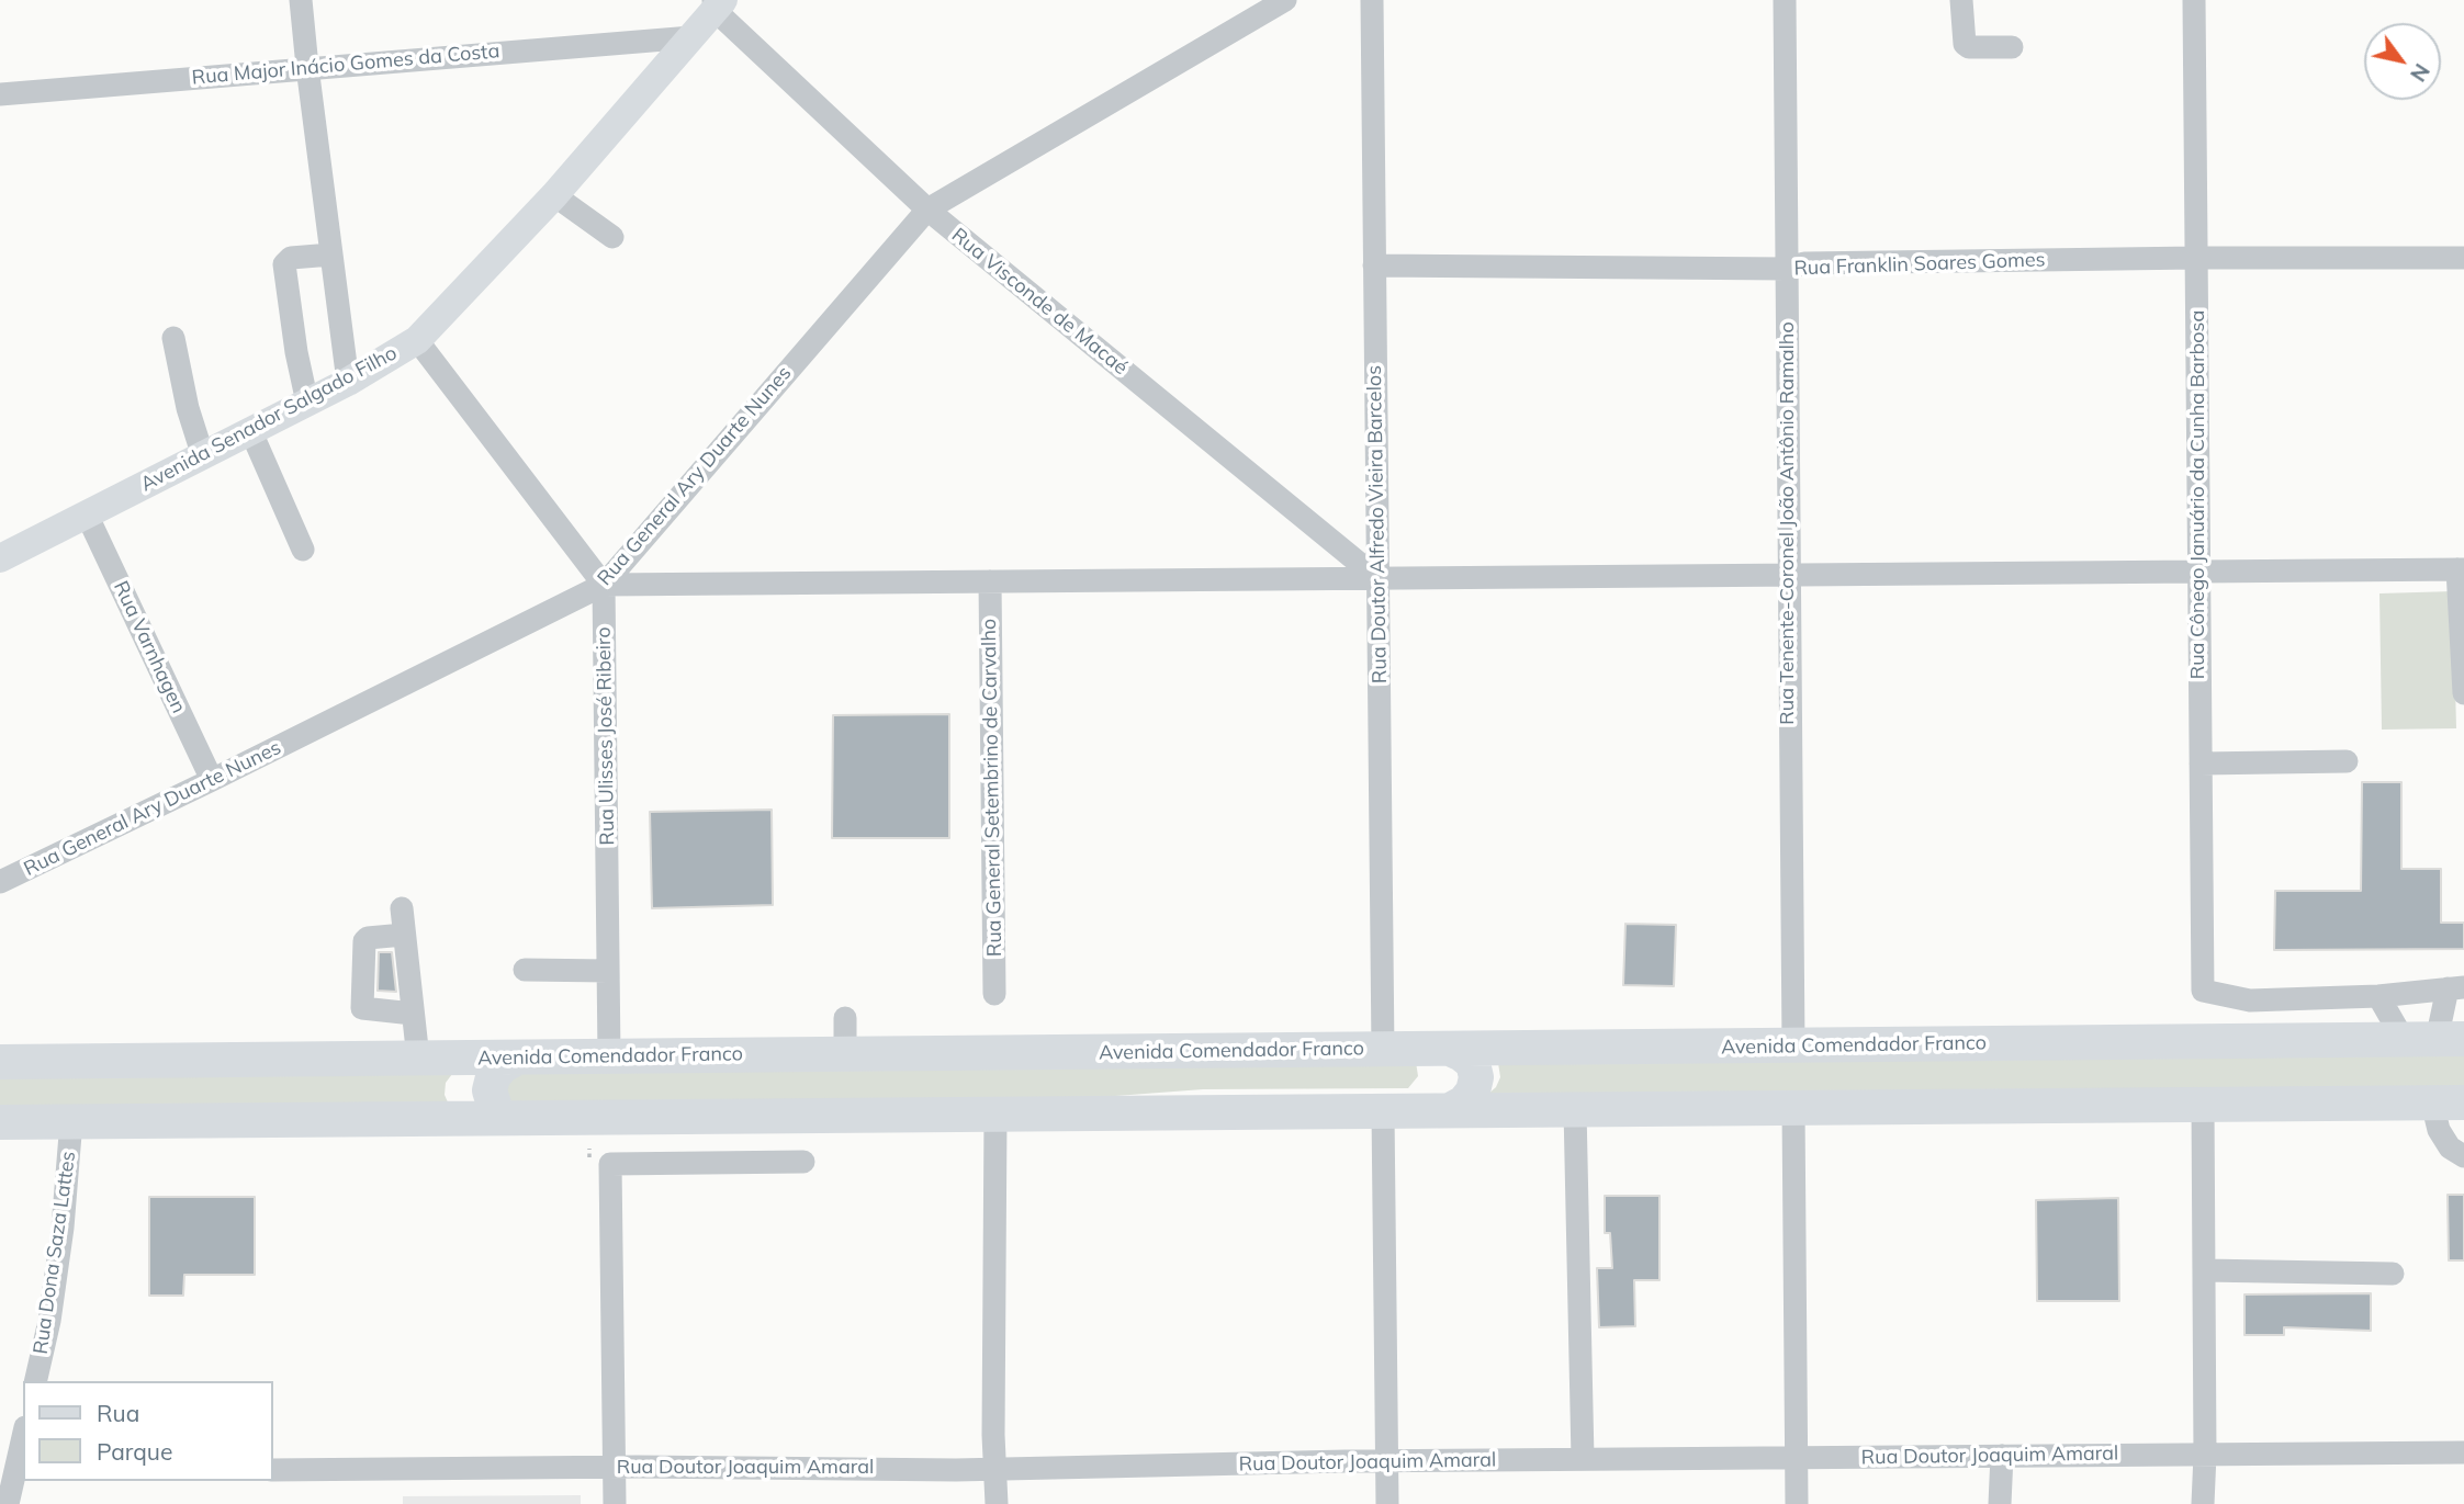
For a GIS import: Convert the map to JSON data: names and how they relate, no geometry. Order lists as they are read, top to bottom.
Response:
{
  "streets": {
    "highway": ["Avenida Comendador Franco"],
    "main road": ["Avenida Senador Salgado Filho"],
    "street": [
      "Rua Major Inácio Gomes da Costa",
      "Rua Franklin Soares Gomes",
      "Rua Visconde de Macaé",
      "Rua General Ary Duarte Nunes",
      "Rua Cônego Januário da Cunha Barbosa",
      "Rua Tenente-Coronel João Antônio Ramalho",
      "Rua Doutor Alfredo Vieira Barcelos",
      "Rua Varnhagen",
      "Rua Ulisses José Ribeiro",
      "Rua General Setembrino de Carvalho",
      "Rua Dona Saza Lattes",
      "Rua Doutor Joaquim Amaral"
    ]
  },
  "crossings": [
    ["Rua Major Inácio Gomes da Costa", "Avenida Senador Salgado Filho"],
    ["Rua Franklin Soares Gomes", "Rua Cônego Januário da Cunha Barbosa"],
    ["Rua Franklin Soares Gomes", "Rua Tenente-Coronel João Antônio Ramalho"],
    ["Rua Franklin Soares Gomes", "Rua Doutor Alfredo Vieira Barcelos"],
    ["Rua Visconde de Macaé", "Avenida Senador Salgado Filho"],
    ["Rua Visconde de Macaé", "Rua General Ary Duarte Nunes"],
    ["Rua Visconde de Macaé", "Rua Doutor Alfredo Vieira Barcelos"],
    ["Avenida Senador Salgado Filho", "Rua Varnhagen"],
    ["Rua General Ary Duarte Nunes", "Rua Varnhagen"],
    ["Rua General Ary Duarte Nunes", "Rua Ulisses José Ribeiro"],
    ["Rua Tenente-Coronel João Antônio Ramalho", "Avenida Comendador Franco"],
    ["Rua Doutor Alfredo Vieira Barcelos", "Avenida Comendador Franco"],
    ["Rua Ulisses José Ribeiro", "Avenida Comendador Franco"]
  ],
  "legend": ["Rua", "Parque"],
  "north": "bottom right"
}
